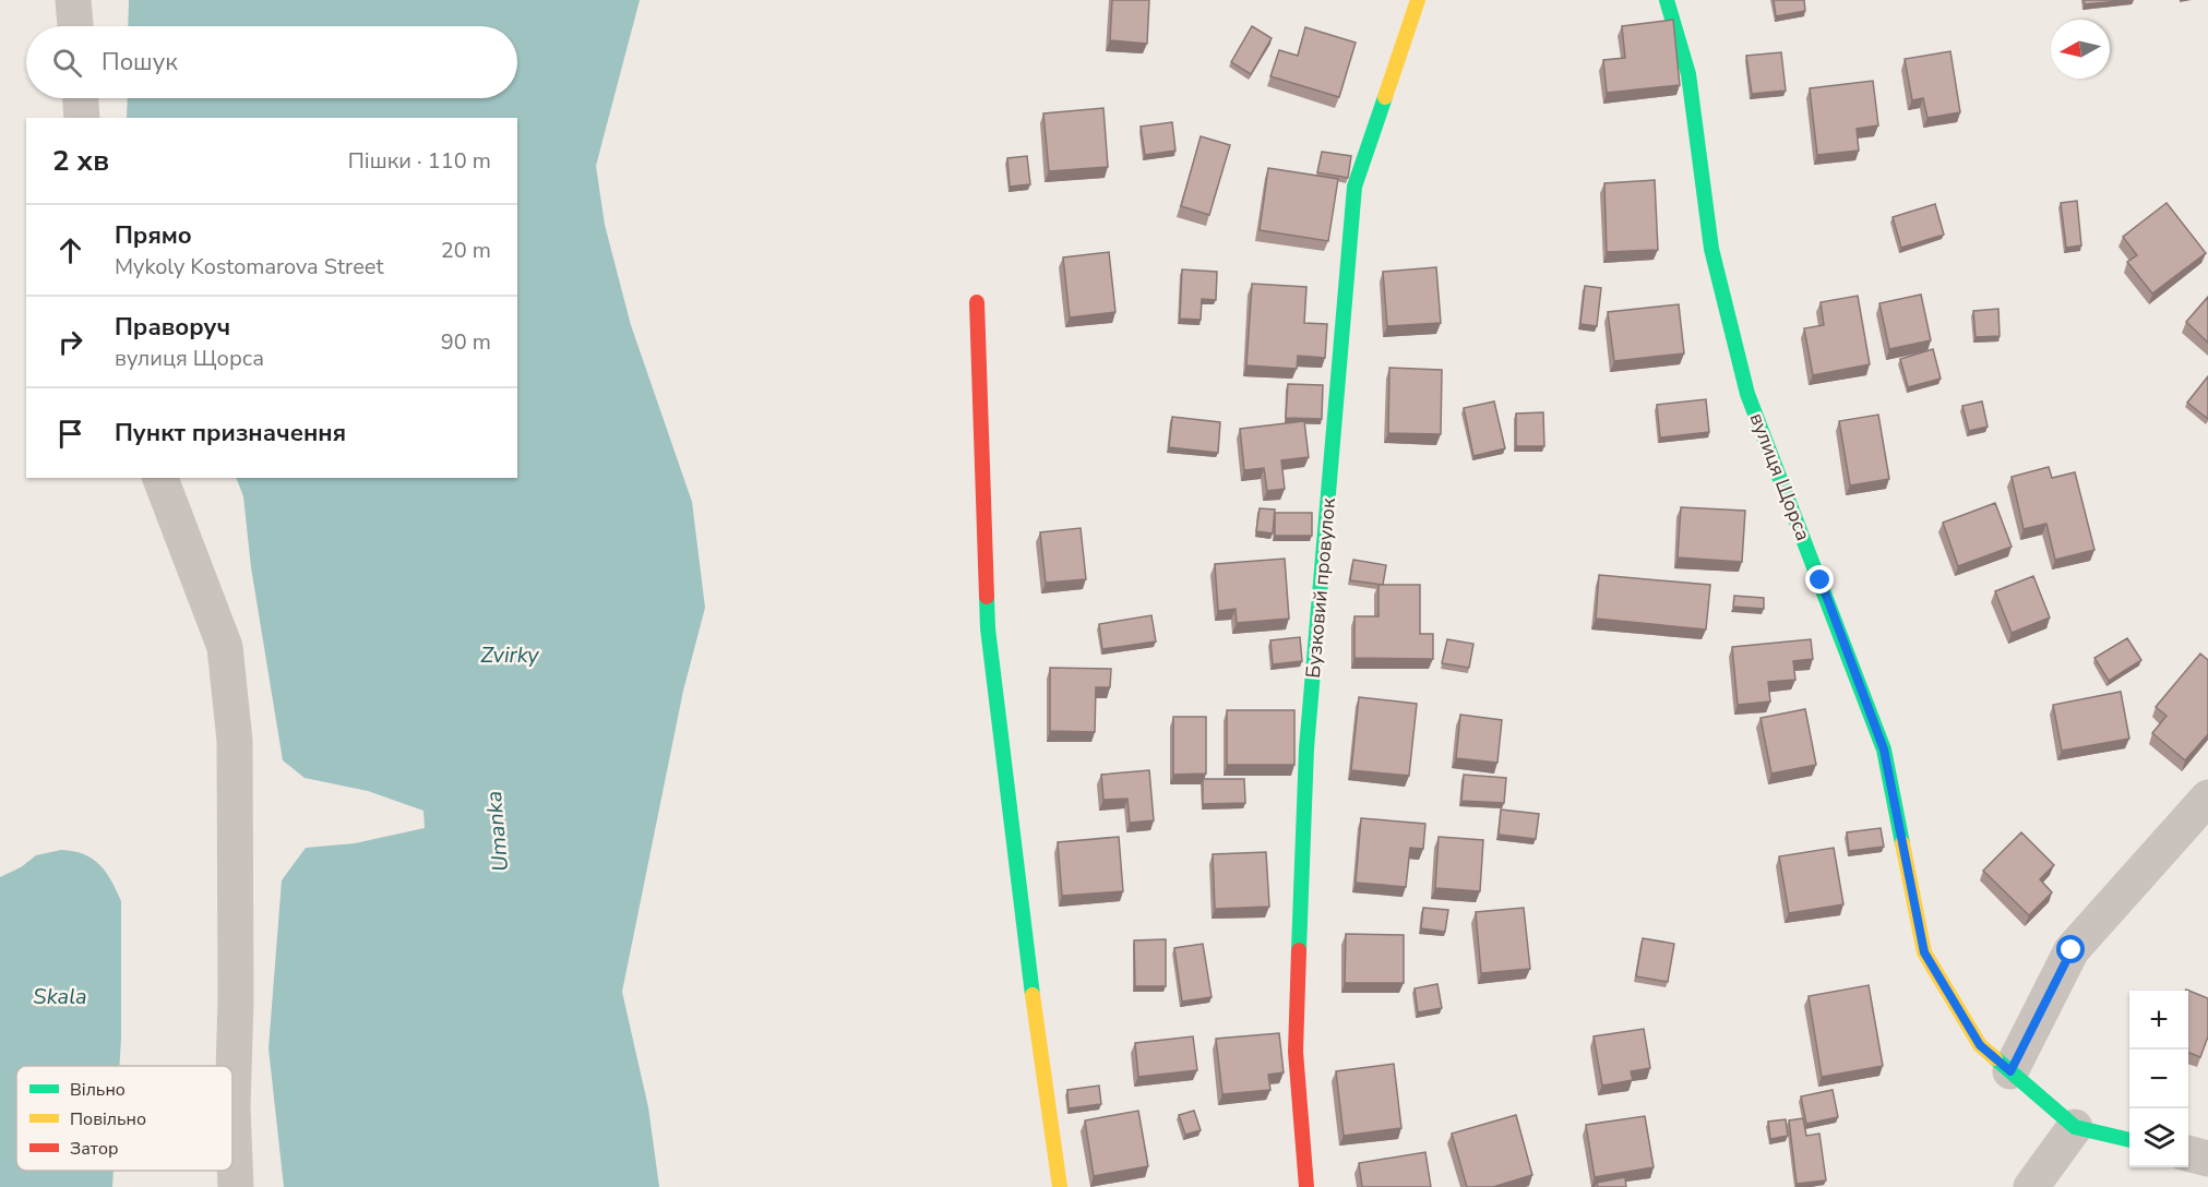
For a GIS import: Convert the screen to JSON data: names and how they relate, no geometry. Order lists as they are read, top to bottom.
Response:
{
  "streets": {
    "street": ["вулиця Щорса", "Бузковий провулок"]
  },
  "water": ["Zvirky", "Umanka", "Skala"],
  "legend": ["Вільно", "Повільно", "Затор"],
  "north": "left",
  "page": {
    "search": "Пошук",
    "heading": ["2 хв", "Пішки · 110 m"],
    "list": [
      ["Прямо", "Mykoly Kostomarova Street", "20 m"],
      ["Праворуч", "вулиця Щорса", "90 m"],
      "Пункт призначення"
    ],
    "map_buttons": ["+", "−"]
  }
}
